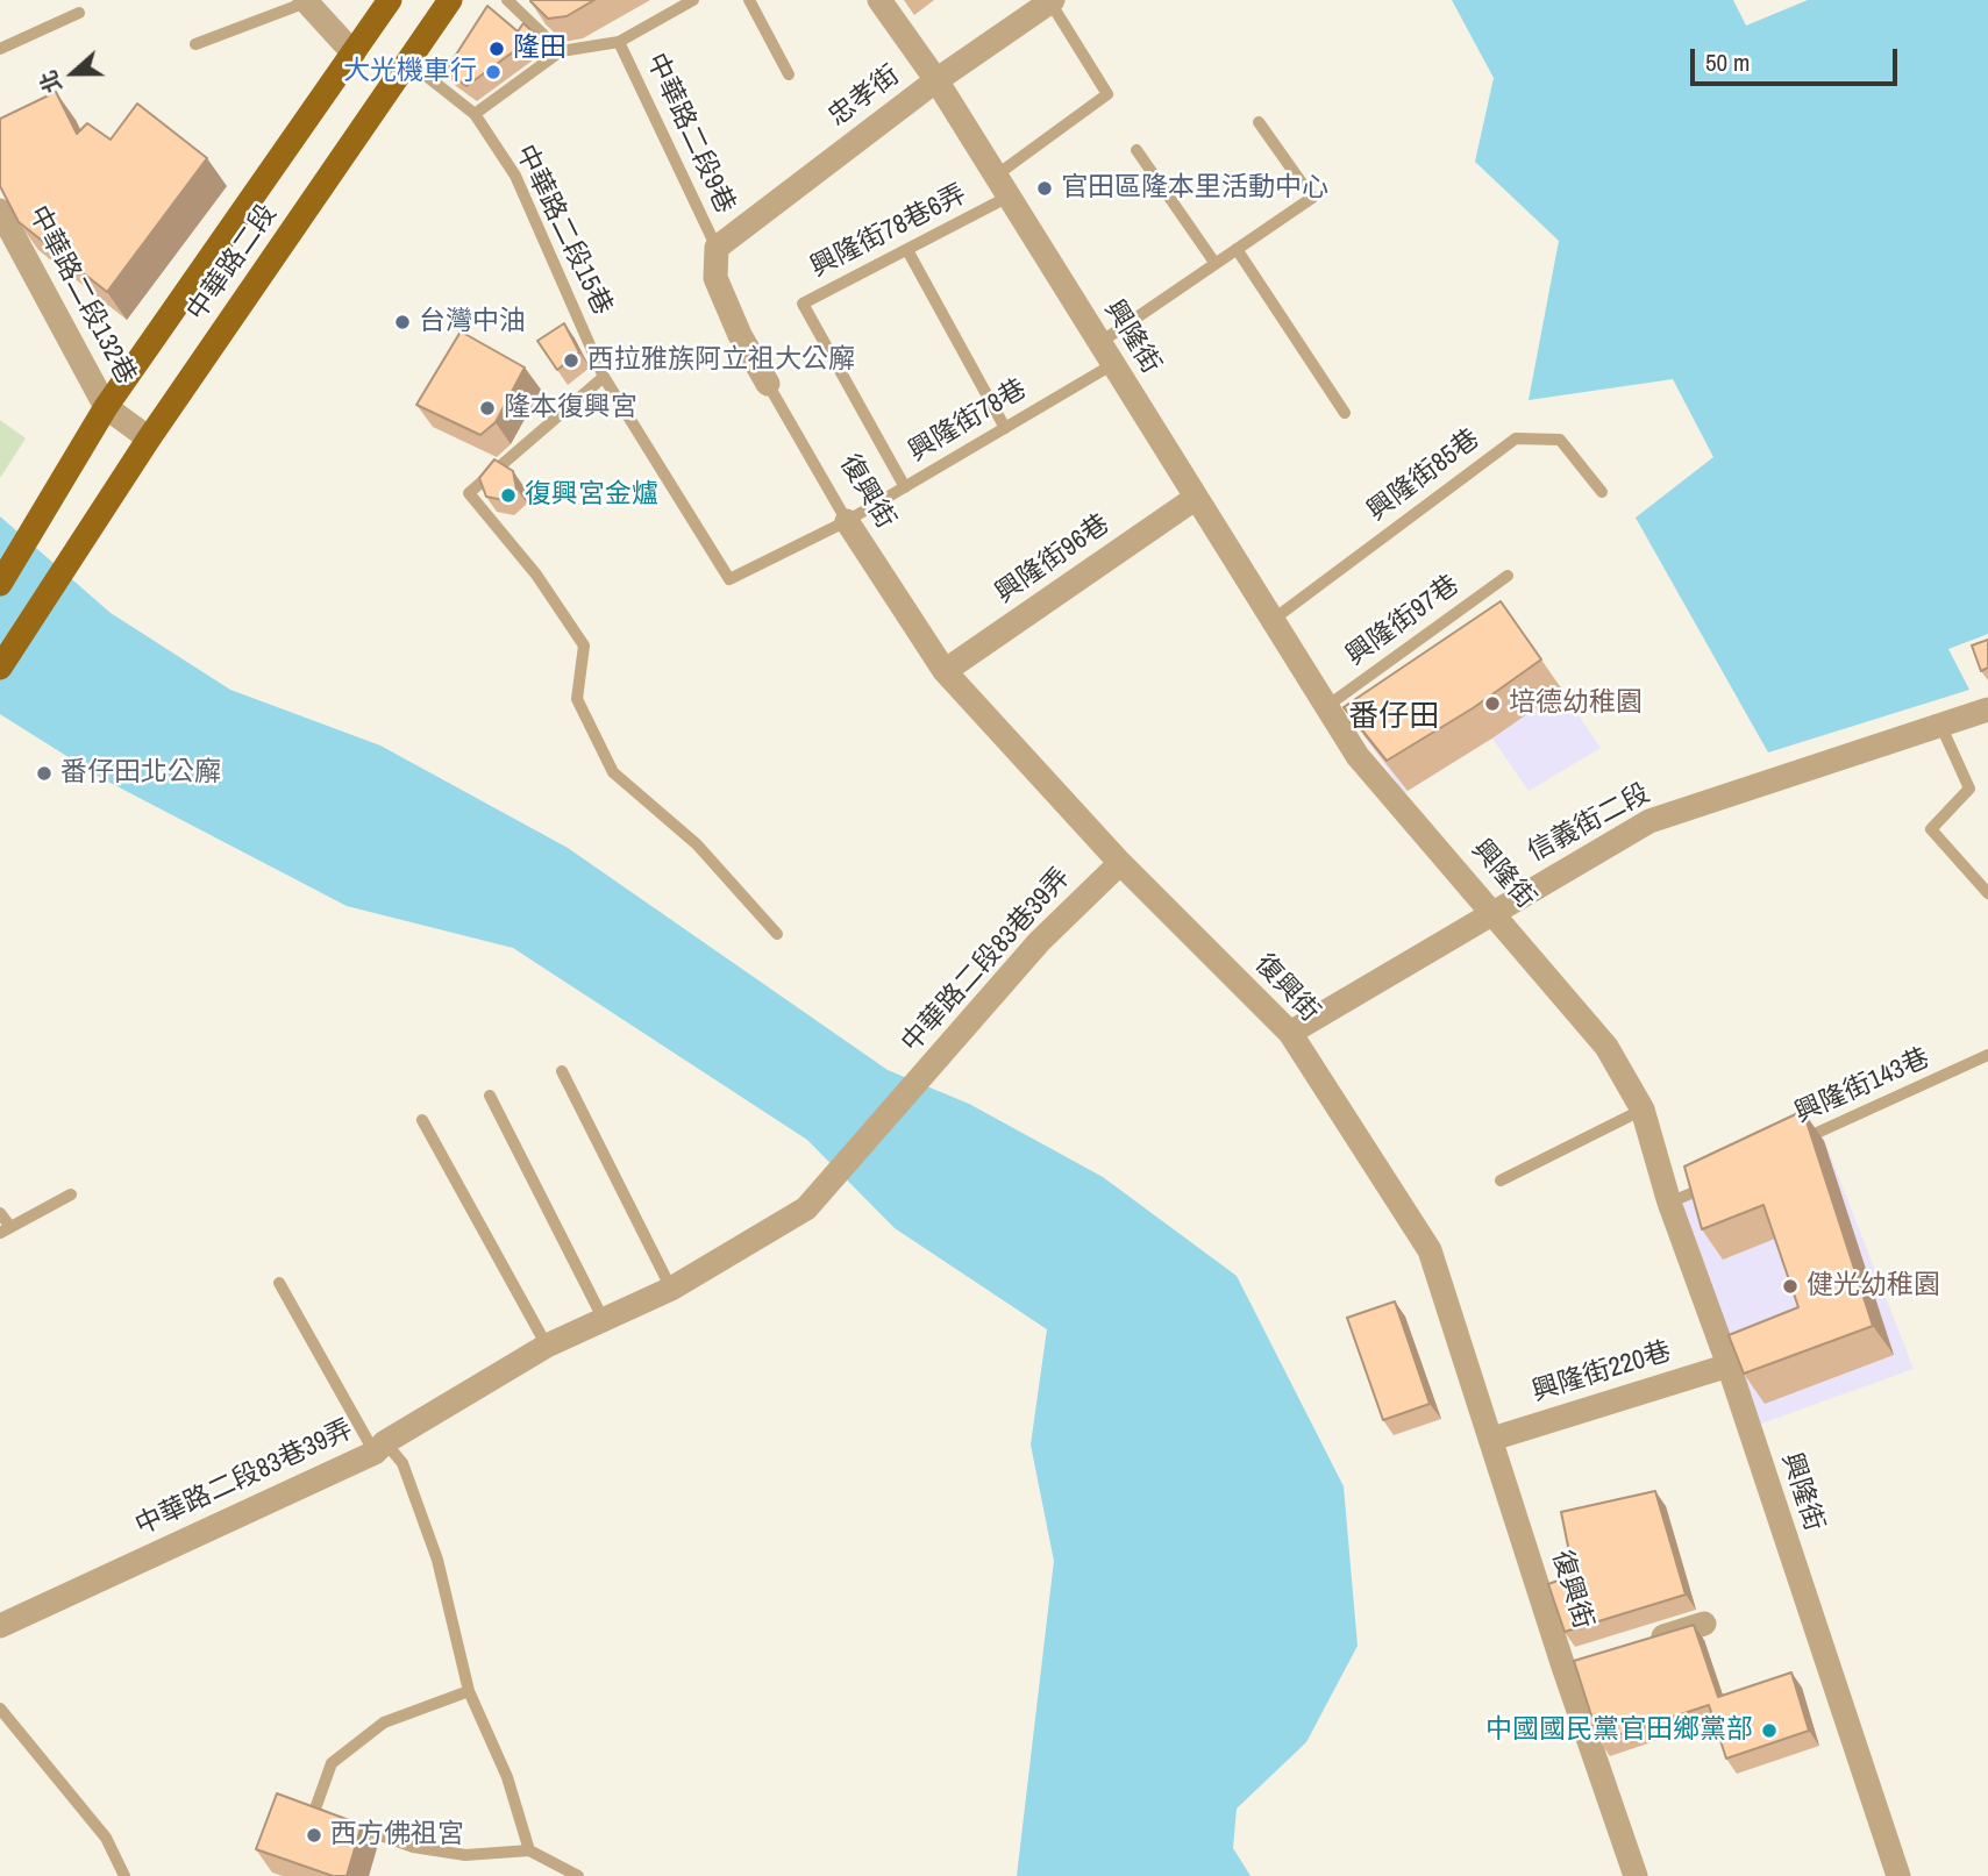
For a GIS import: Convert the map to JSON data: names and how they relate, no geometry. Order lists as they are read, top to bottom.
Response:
{
  "streets": {
    "main road": ["中華路二段"],
    "street": [
      "忠孝街",
      "中華路二段132巷",
      "興隆街",
      "復興街",
      "興隆街96巷",
      "信義街二段",
      "中華路二段83巷39弄",
      "興隆街220巷"
    ],
    "lane": [
      "中華路二段9巷",
      "中華路二段15巷",
      "興隆街78巷6弄",
      "興隆街78巷",
      "興隆街85巷",
      "興隆街97巷",
      "興隆街143巷"
    ]
  },
  "crossings": [
    ["忠孝街", "中華路二段9巷"],
    ["忠孝街", "興隆街"],
    ["忠孝街", "復興街"],
    ["中華路二段9巷", "復興街"],
    ["中華路二段15巷", "中華路二段"],
    ["中華路二段15巷", "興隆街78巷"],
    ["興隆街78巷6弄", "興隆街"],
    ["興隆街78巷6弄", "興隆街78巷"],
    ["中華路二段", "中華路二段132巷"],
    ["興隆街", "興隆街78巷"],
    ["興隆街", "興隆街85巷"],
    ["興隆街", "興隆街96巷"],
    ["興隆街", "興隆街97巷"],
    ["興隆街", "信義街二段"],
    ["興隆街", "興隆街220巷"],
    ["興隆街78巷", "復興街"],
    ["復興街", "興隆街96巷"],
    ["復興街", "信義街二段"],
    ["復興街", "中華路二段83巷39弄"],
    ["復興街", "興隆街220巷"]
  ],
  "districts": ["番仔田"],
  "places": [
    "隆田",
    "大光機車行",
    "官田區隆本里活動中心",
    "台灣中油",
    "西拉雅族阿立祖大公廨",
    "隆本復興宮",
    "復興宮金爐",
    "培德幼稚園",
    "番仔田北公廨",
    "健光幼稚園",
    "中國國民黨官田鄉黨部",
    "西方佛祖宮"
  ],
  "scale_bar": "50 m",
  "north": "left"
}
